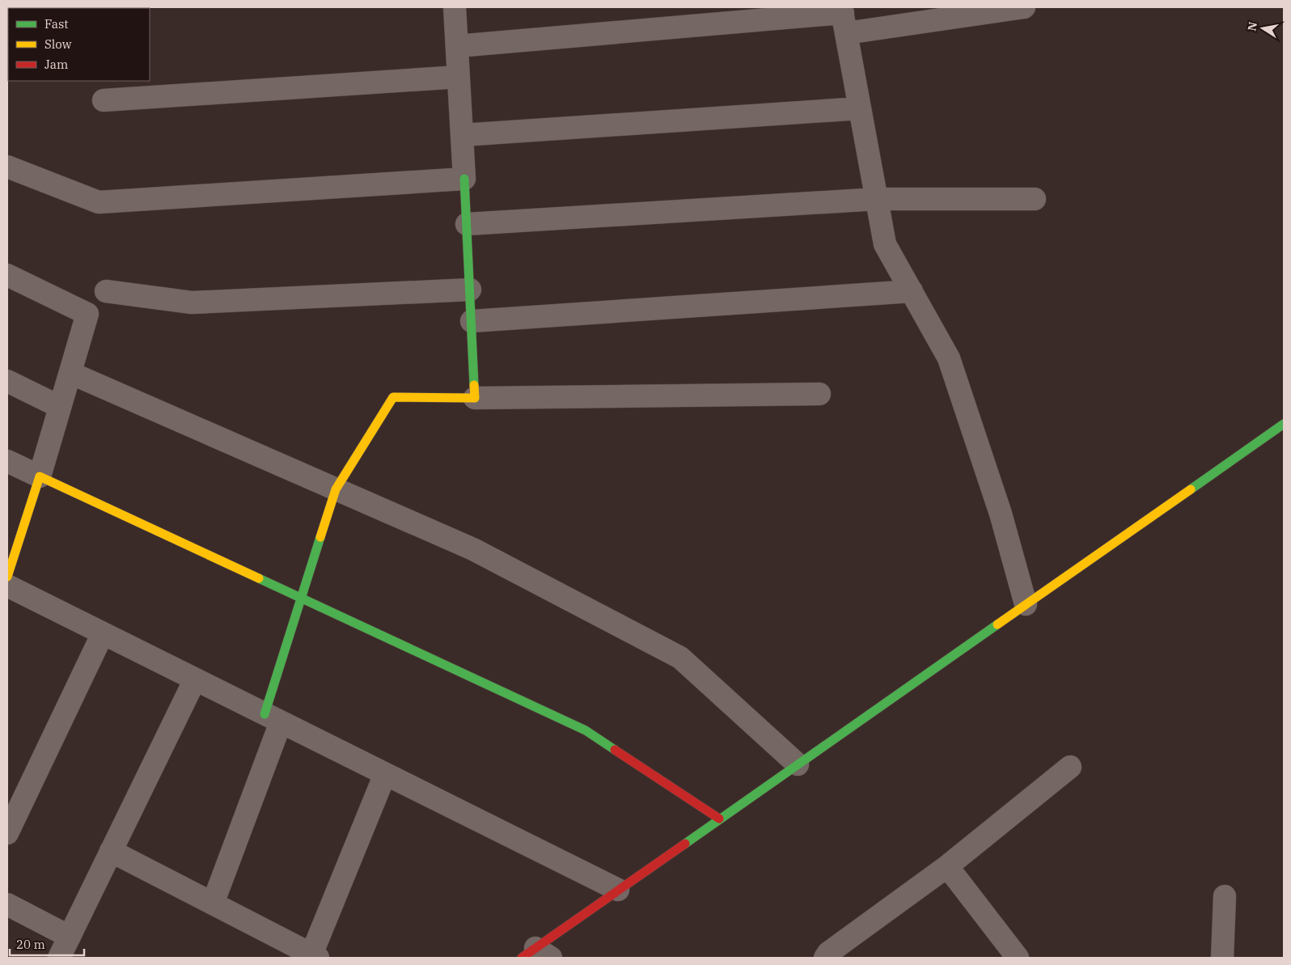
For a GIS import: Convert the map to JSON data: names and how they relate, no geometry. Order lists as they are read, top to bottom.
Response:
{
  "legend": ["Fast", "Slow", "Jam"],
  "scale_bar": "20 m",
  "north": "left"
}
